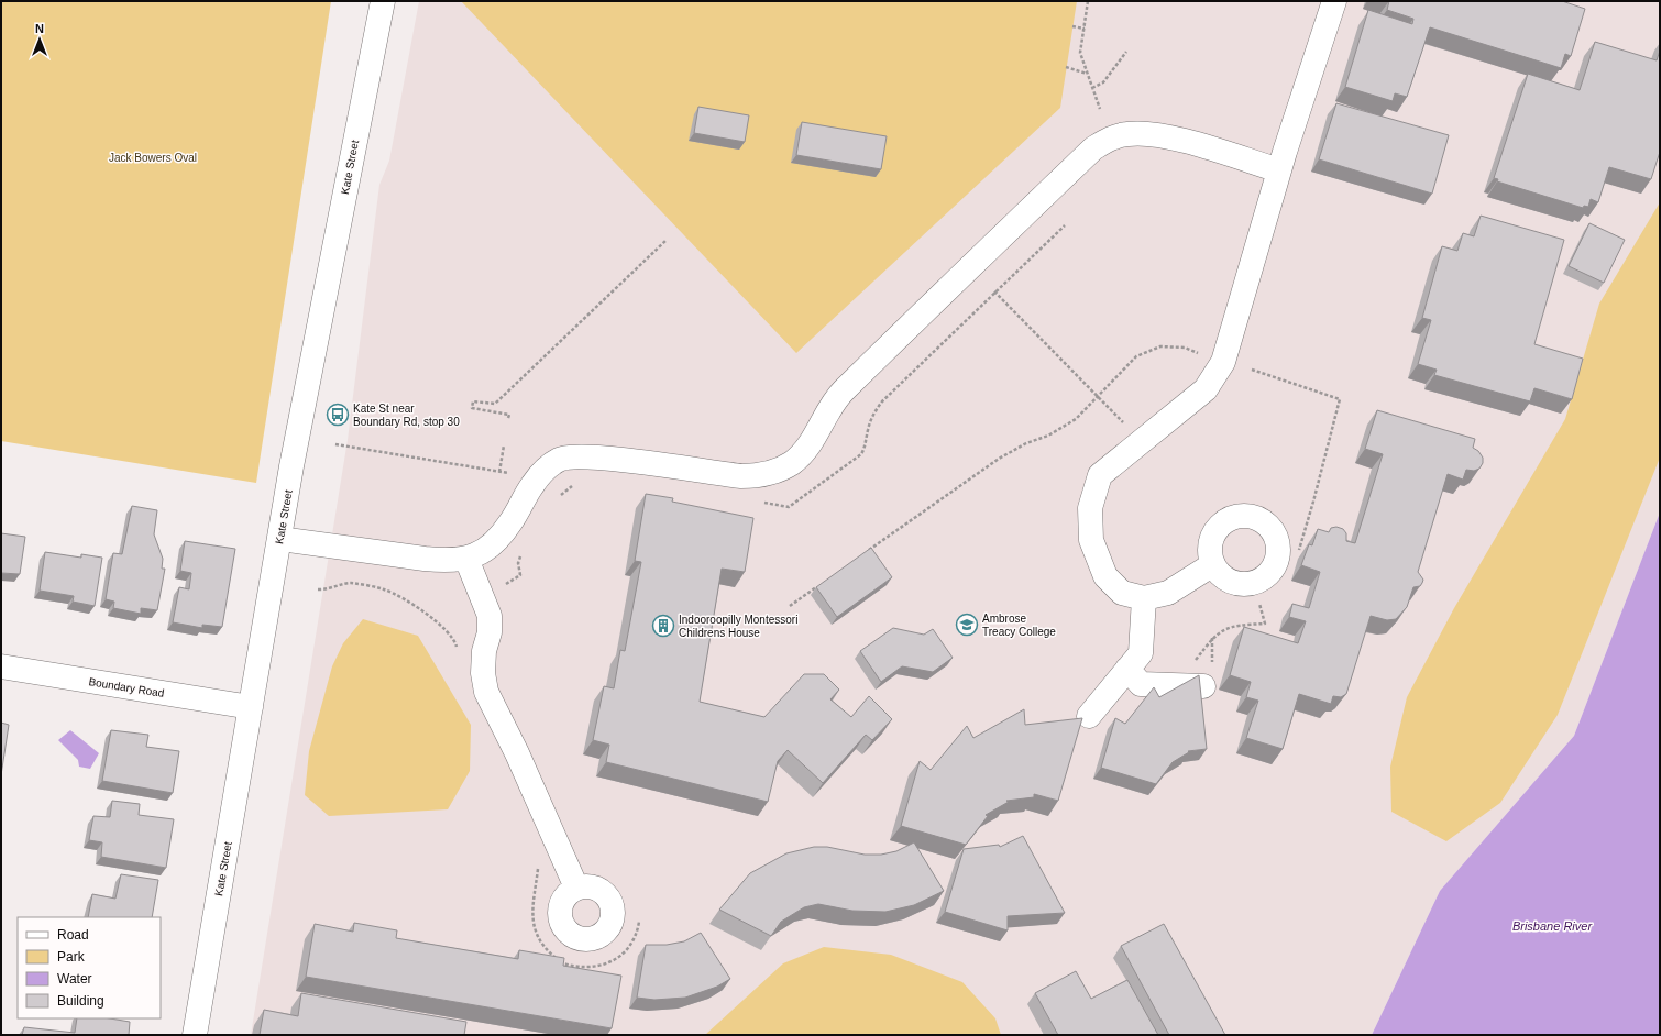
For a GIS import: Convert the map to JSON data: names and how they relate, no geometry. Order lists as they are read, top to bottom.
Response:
{
  "streets": {
    "street": ["Kate Street", "Boundary Road"]
  },
  "crossings": [
    ["Kate Street", "Boundary Road"]
  ],
  "water": ["Brisbane River"],
  "parks": ["Jack Bowers Oval"],
  "places": {
    "bus stop": ["Kate St near Boundary Rd, stop 30"],
    "school or university": ["Ambrose Treacy College"],
    "building": ["Indooroopilly Montessori Childrens House"]
  },
  "legend": [
    "Road",
    "Park",
    "Water",
    "Building"
  ],
  "north": "top"
}
